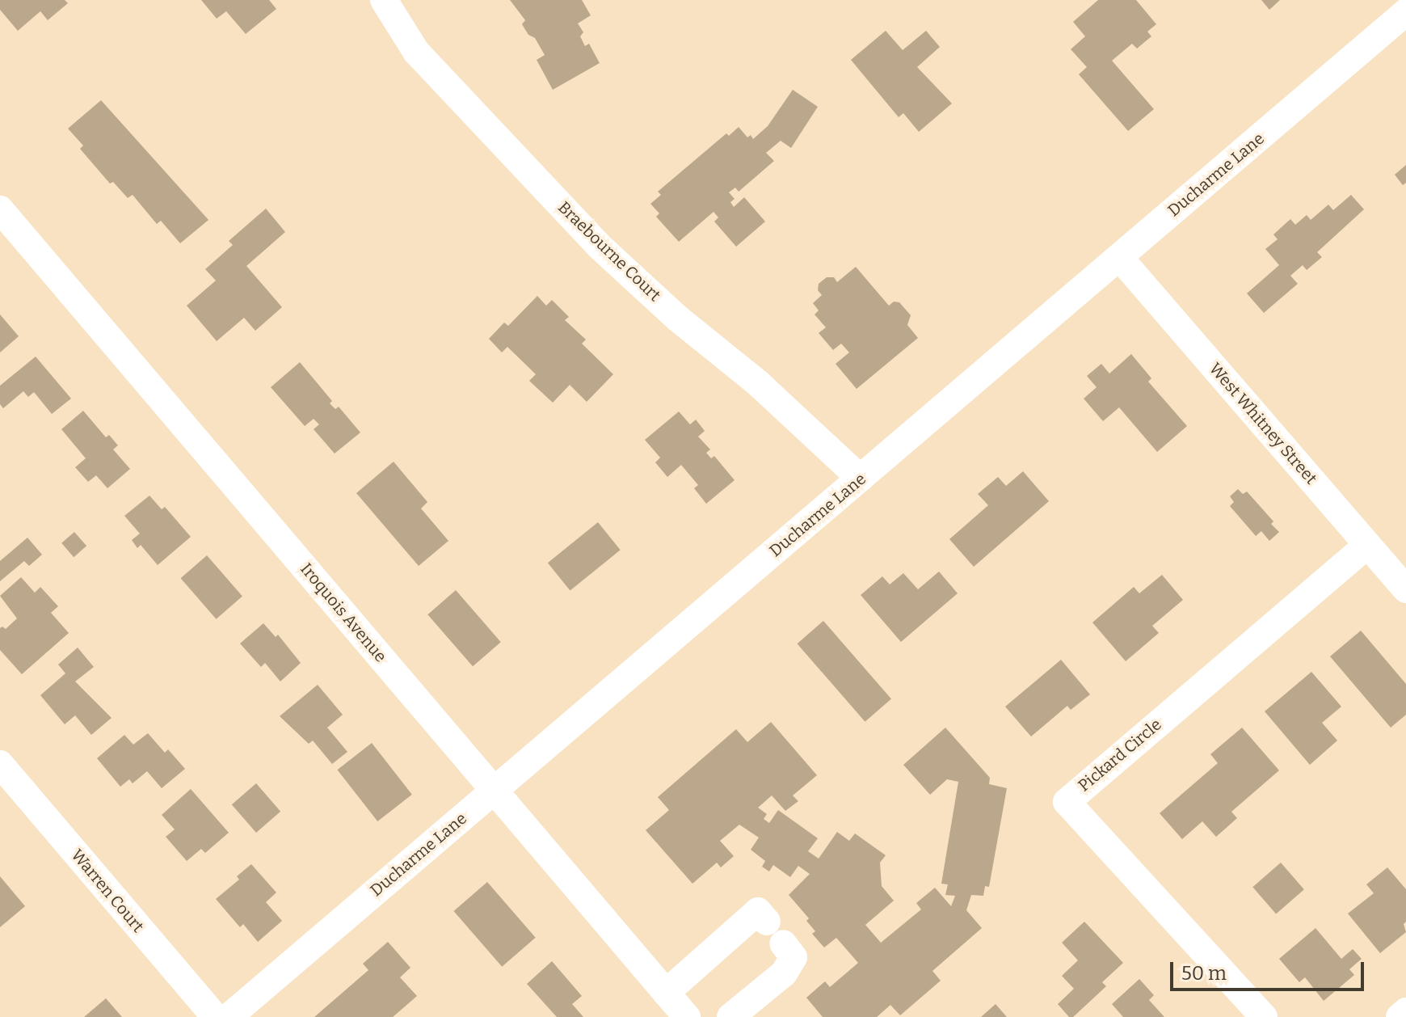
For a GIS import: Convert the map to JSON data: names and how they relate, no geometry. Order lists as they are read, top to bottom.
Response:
{
  "streets": {
    "street": [
      "Ducharme Lane",
      "Braebourne Court",
      "West Whitney Street",
      "Iroquois Avenue",
      "Pickard Circle",
      "Warren Court"
    ]
  },
  "crossings": [
    ["Ducharme Lane", "Braebourne Court"],
    ["Ducharme Lane", "West Whitney Street"],
    ["Ducharme Lane", "Iroquois Avenue"],
    ["West Whitney Street", "Pickard Circle"]
  ],
  "scale_bar": "50 m"
}
